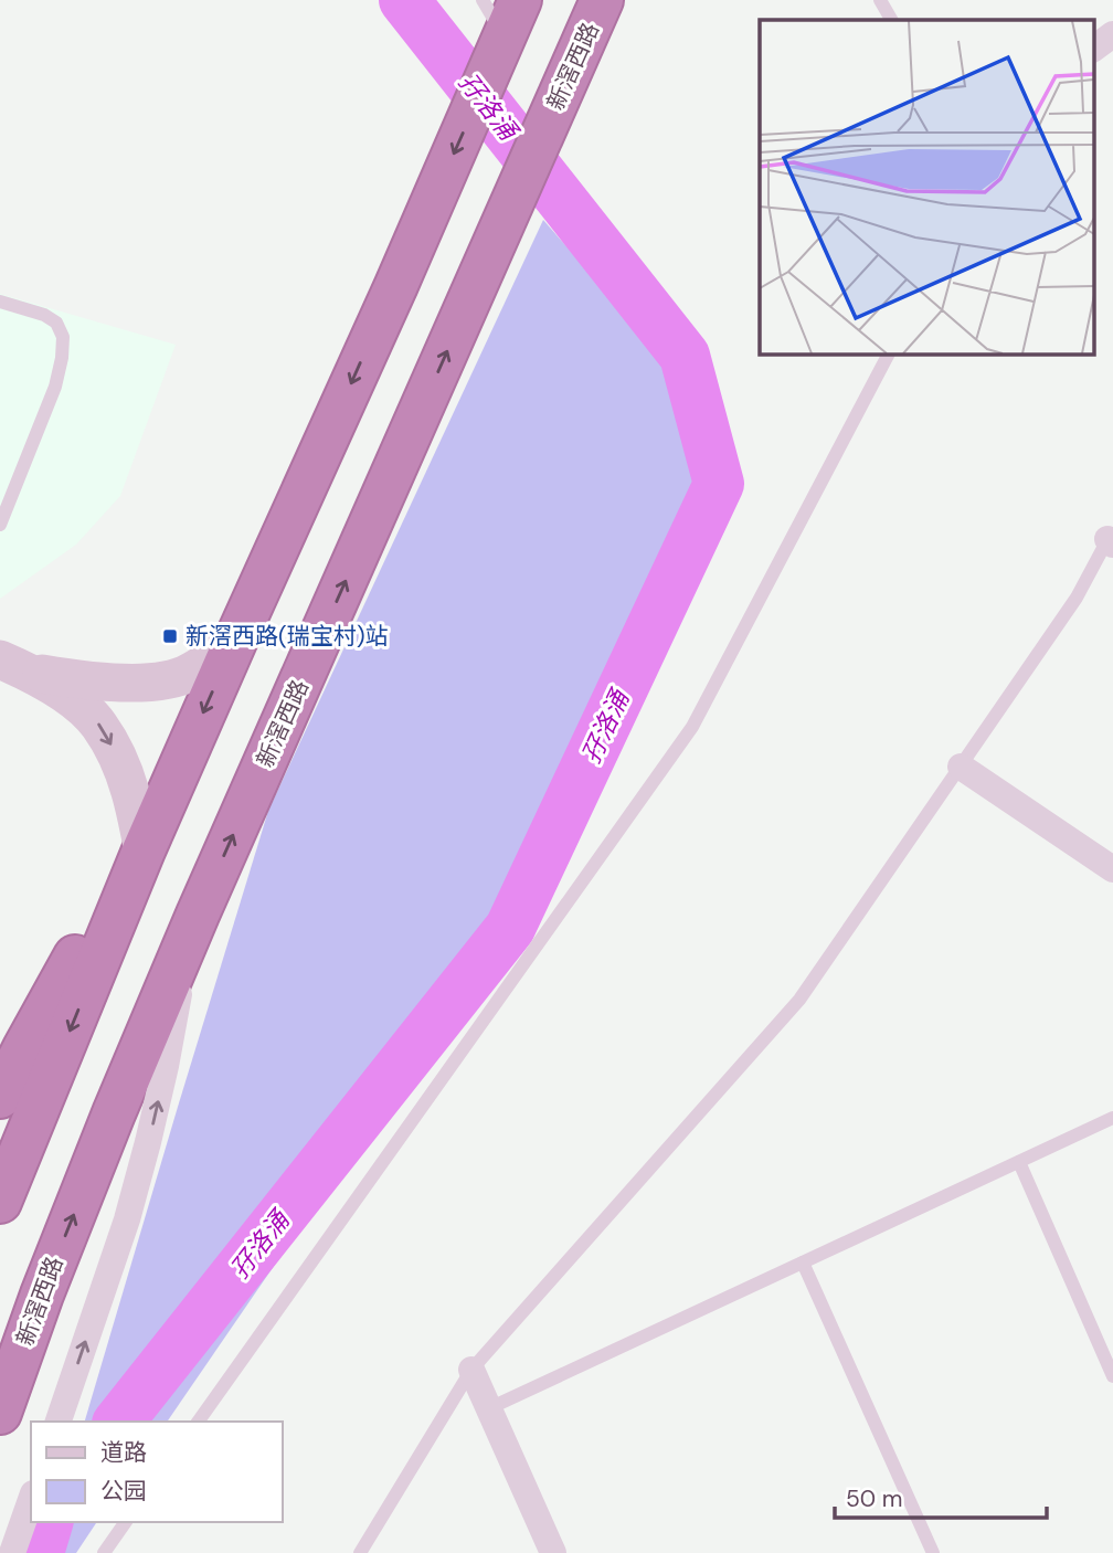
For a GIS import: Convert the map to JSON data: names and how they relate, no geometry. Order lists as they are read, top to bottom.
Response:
{
  "streets": {
    "highway": ["新滘西路"]
  },
  "water": ["孖洛涌"],
  "places": {
    "transit": ["新滘西路(瑞宝村)站"]
  },
  "legend": ["道路", "公园"],
  "scale_bar": "50 m"
}
